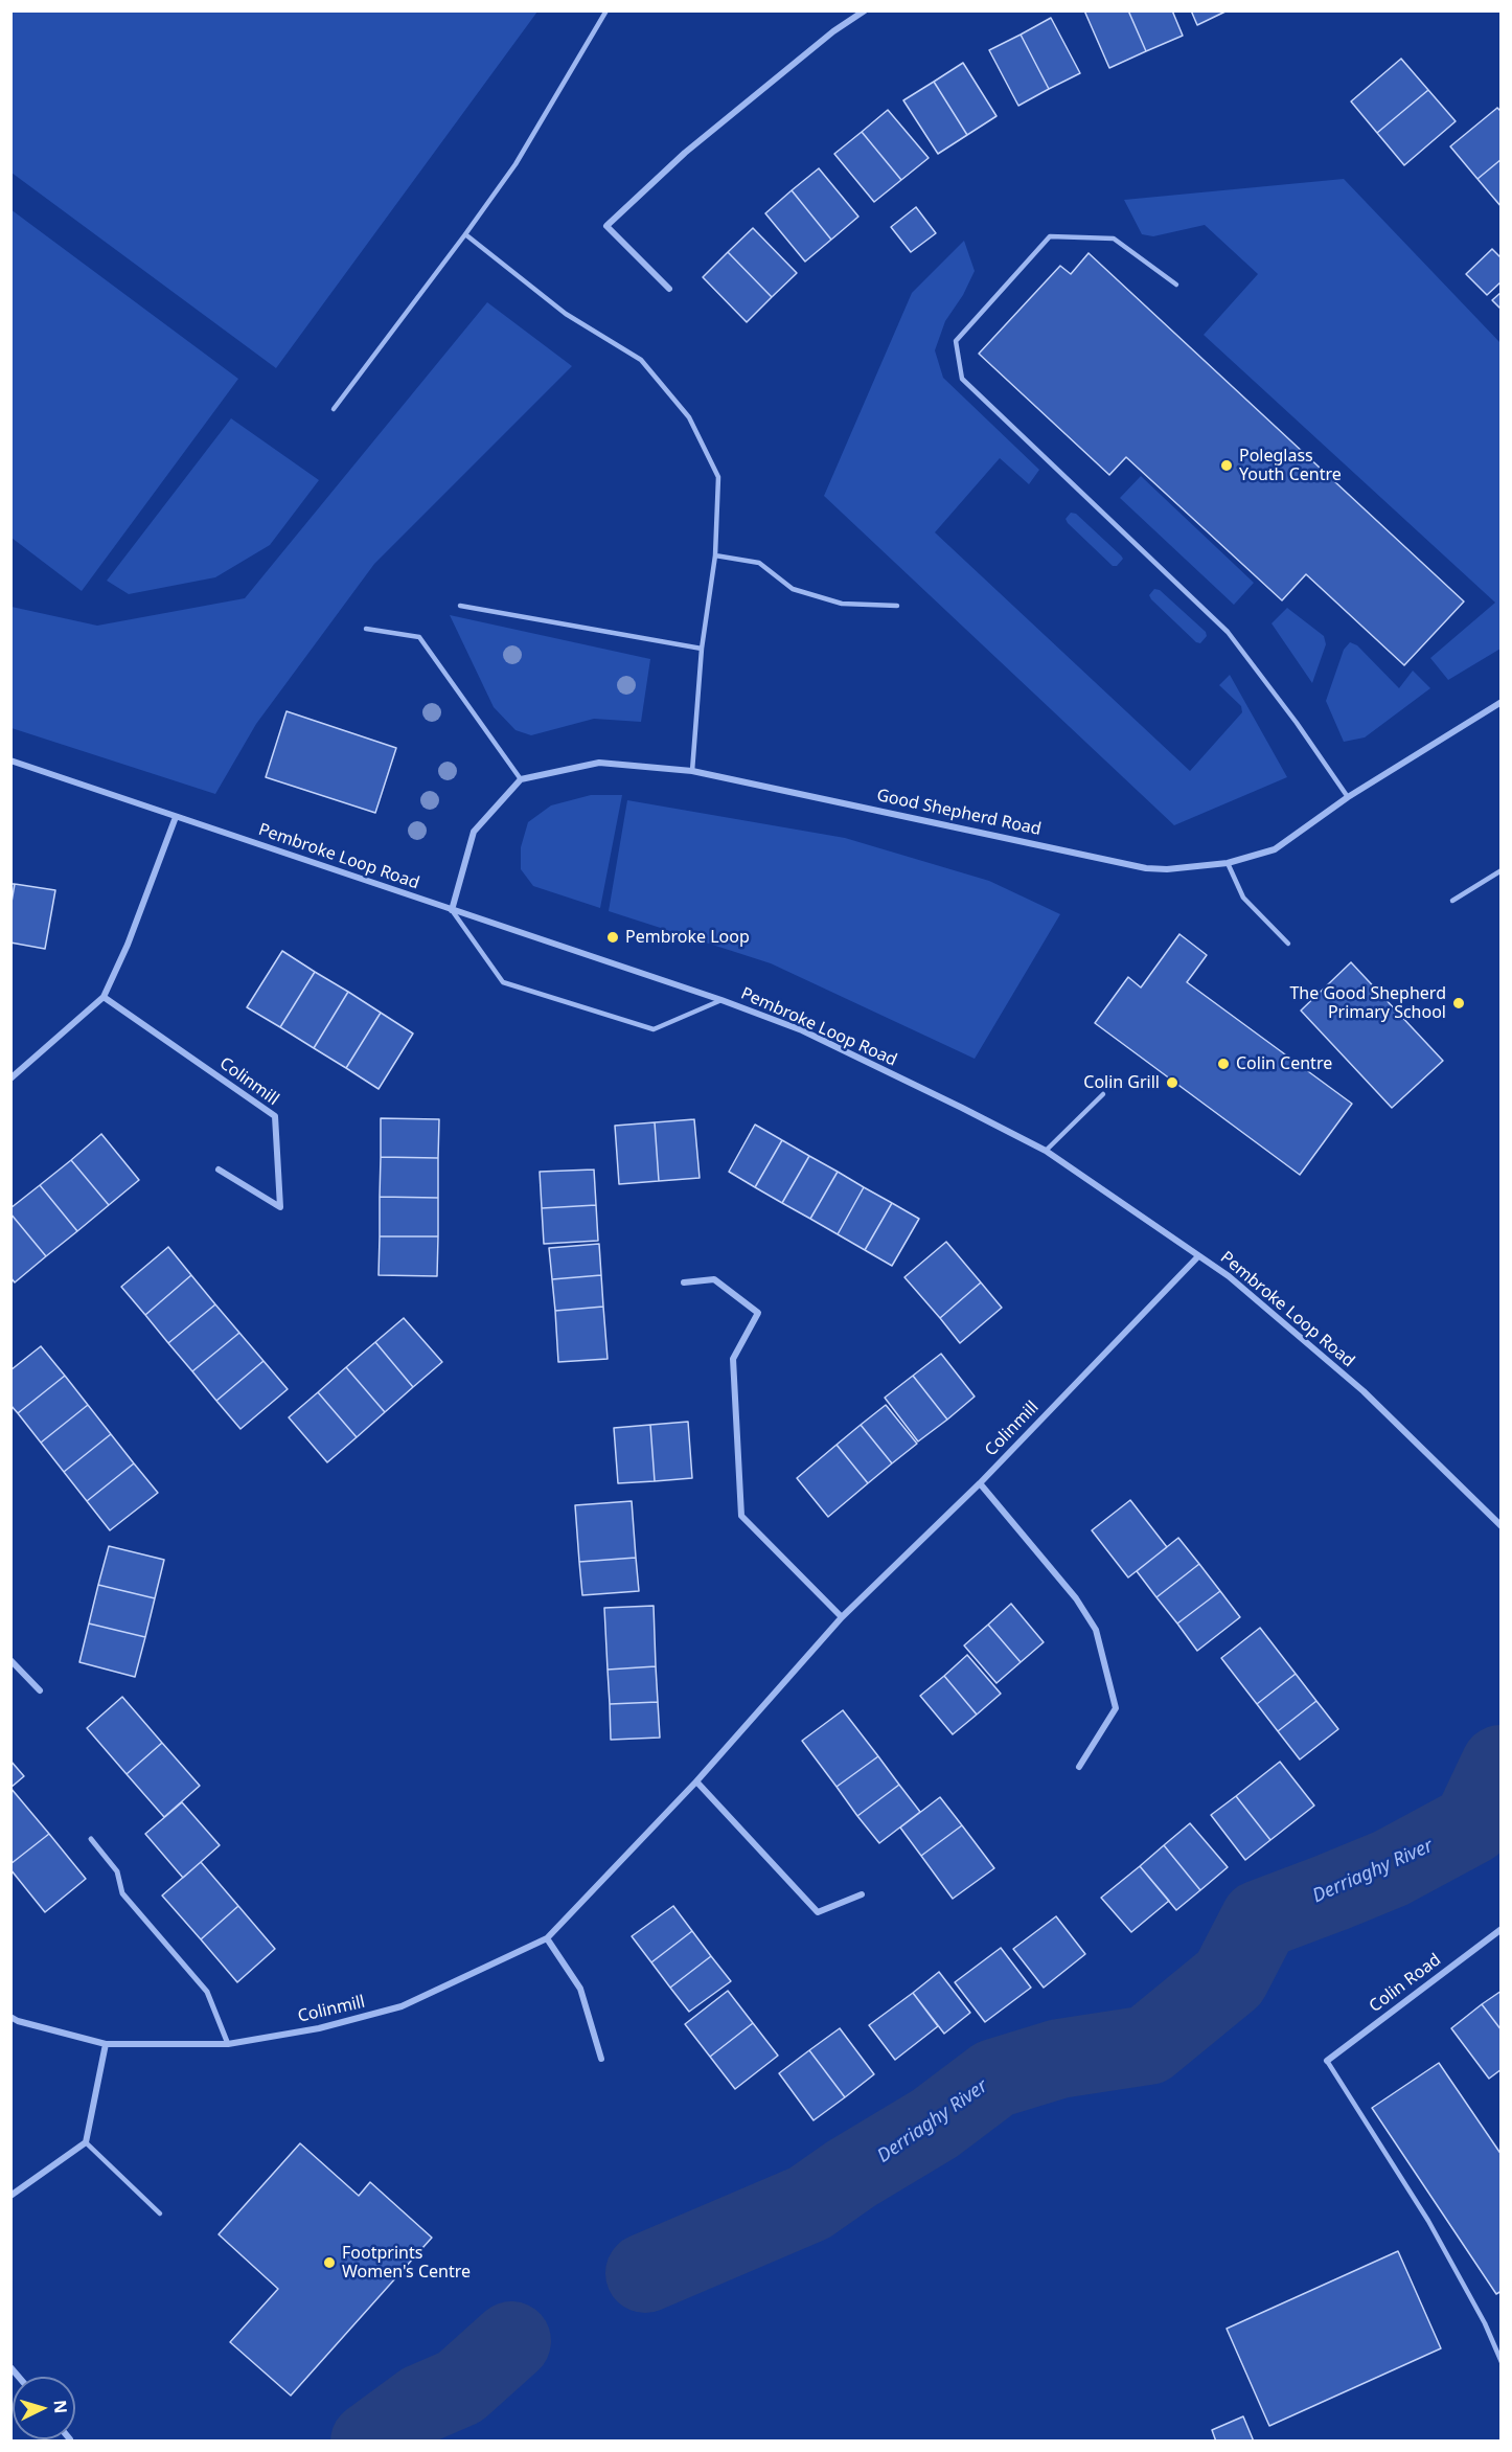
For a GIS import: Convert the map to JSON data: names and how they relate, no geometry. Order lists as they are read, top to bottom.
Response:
{
  "streets": {
    "street": [
      "Good Shepherd Road",
      "Pembroke Loop Road",
      "Colinmill",
      "Colin Road"
    ]
  },
  "crossings": [
    ["Pembroke Loop Road", "Colinmill"]
  ],
  "water": ["Derriaghy River"],
  "places": [
    "Poleglass Youth Centre",
    "Pembroke Loop",
    "The Good Shepherd Primary School",
    "Colin Centre",
    "Colin Grill",
    "Footprints Women's Centre"
  ],
  "north": "right"
}
